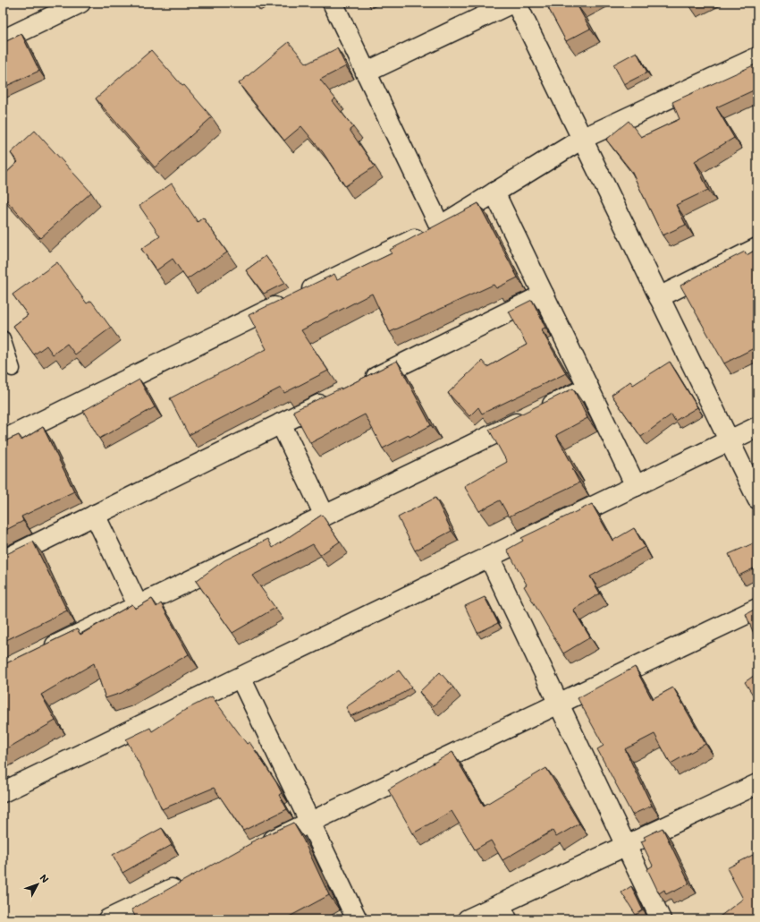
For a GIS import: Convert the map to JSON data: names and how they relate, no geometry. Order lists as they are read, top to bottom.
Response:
{
  "north": "top right"
}
